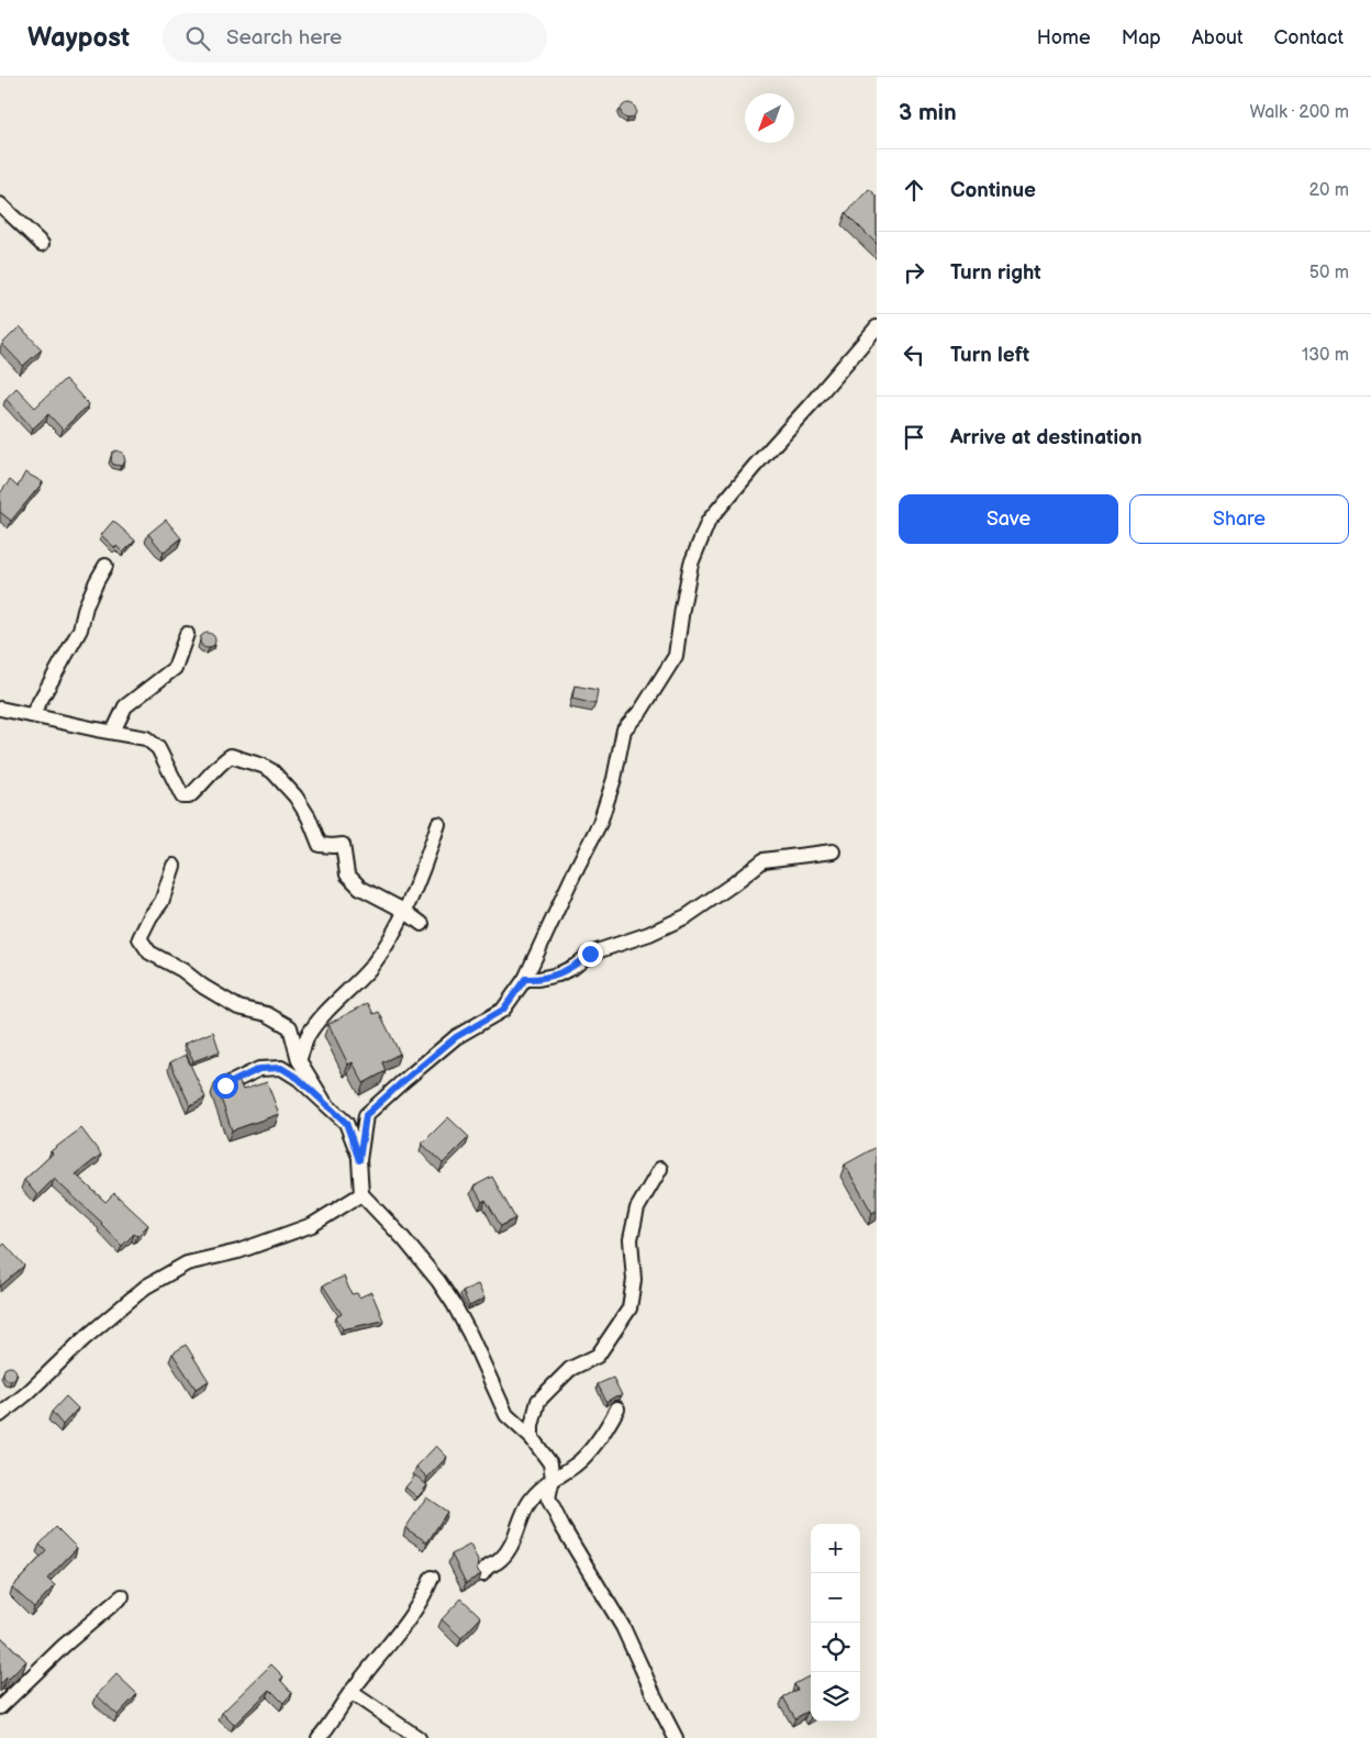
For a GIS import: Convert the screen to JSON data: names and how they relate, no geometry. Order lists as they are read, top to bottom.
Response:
{
  "north": "bottom left",
  "page": {
    "header": "Waypost",
    "search": "Search here",
    "nav": [
      "Home",
      "Map",
      "About",
      "Contact"
    ],
    "heading": ["3 min", "Walk · 200 m"],
    "list": [
      ["Continue", "20 m"],
      ["Turn right", "50 m"],
      ["Turn left", "130 m"],
      "Arrive at destination"
    ],
    "buttons": ["Save", "Share"],
    "map_buttons": ["+", "−"]
  }
}
